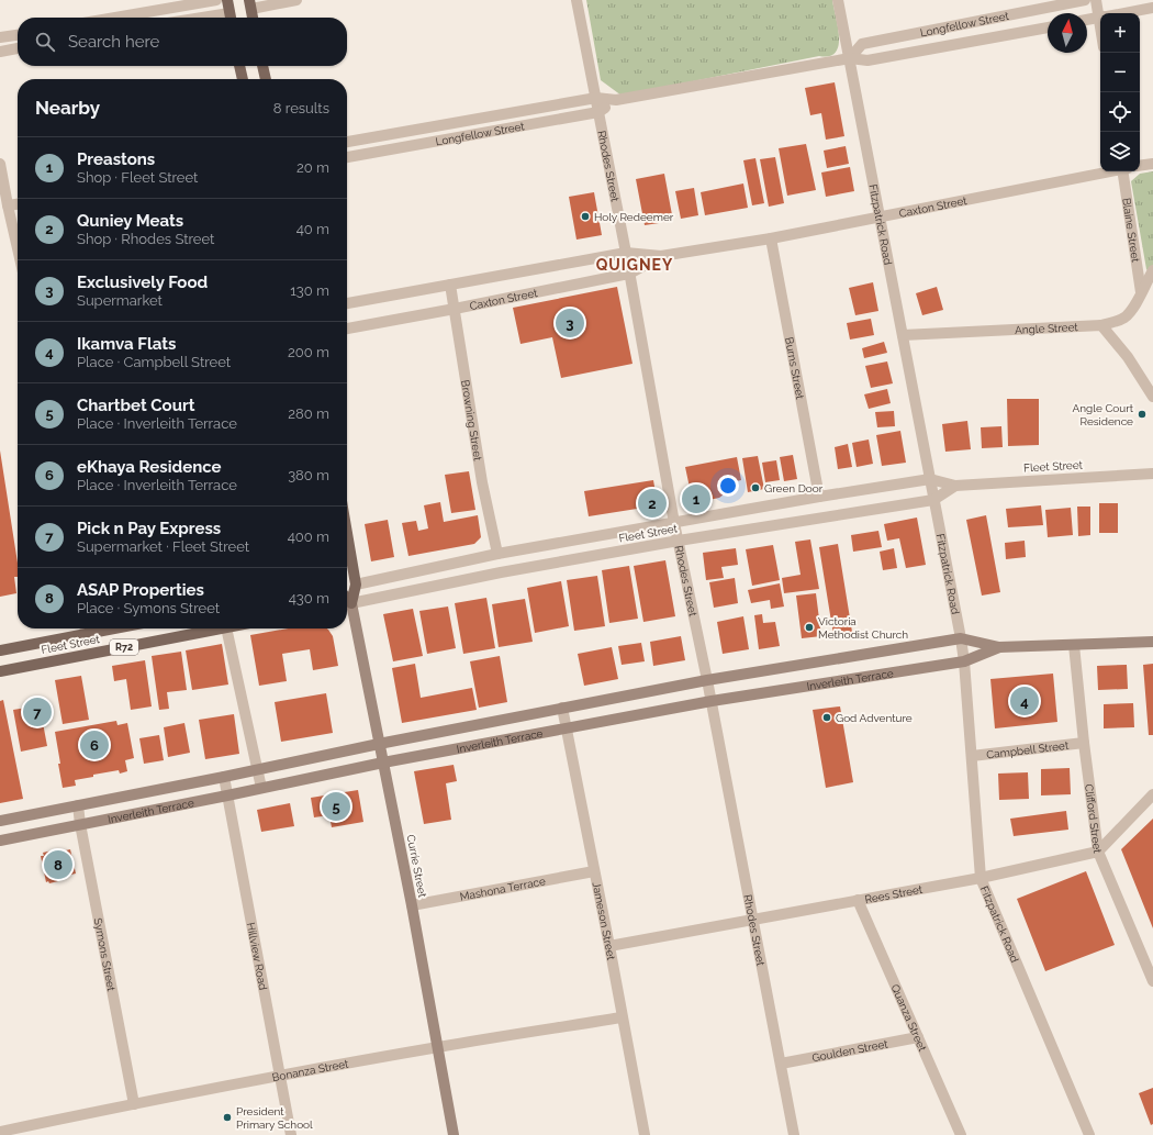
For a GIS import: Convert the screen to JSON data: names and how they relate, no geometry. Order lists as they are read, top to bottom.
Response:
{
  "streets": {
    "main road": ["Fleet Street", "R72", "Currie Street"],
    "street": [
      "Longfellow Street",
      "Rhodes Street",
      "Caxton Street",
      "Fitzpatrick Road",
      "Blaine Street",
      "Angle Street",
      "Burns Street",
      "Browning Street",
      "Inverleith Terrace",
      "Campbell Street",
      "Clifford Street",
      "Mashona Terrace",
      "Rees Street",
      "Jameson Street",
      "Symons Street",
      "Hillview Road",
      "Quanza Street",
      "Goulden Street",
      "Bonanza Street"
    ]
  },
  "crossings": [
    ["Longfellow Street", "Rhodes Street"],
    ["Longfellow Street", "Fitzpatrick Road"],
    ["Rhodes Street", "Caxton Street"],
    ["Rhodes Street", "Fleet Street"],
    ["Rhodes Street", "Inverleith Terrace"],
    ["Rhodes Street", "Rees Street"],
    ["Rhodes Street", "Goulden Street"],
    ["Caxton Street", "Fitzpatrick Road"],
    ["Caxton Street", "Burns Street"],
    ["Caxton Street", "Browning Street"],
    ["Fitzpatrick Road", "Angle Street"],
    ["Fitzpatrick Road", "Fleet Street"],
    ["Fitzpatrick Road", "Inverleith Terrace"],
    ["Fitzpatrick Road", "Campbell Street"],
    ["Fitzpatrick Road", "Rees Street"],
    ["Blaine Street", "Angle Street"],
    ["Burns Street", "Fleet Street"],
    ["Browning Street", "Fleet Street"],
    ["Fleet Street", "Currie Street"],
    ["Inverleith Terrace", "Clifford Street"],
    ["Inverleith Terrace", "Currie Street"],
    ["Inverleith Terrace", "Jameson Street"],
    ["Inverleith Terrace", "Symons Street"],
    ["Inverleith Terrace", "Hillview Road"],
    ["Campbell Street", "Clifford Street"],
    ["Clifford Street", "Rees Street"],
    ["Currie Street", "Mashona Terrace"],
    ["Currie Street", "Bonanza Street"],
    ["Mashona Terrace", "Jameson Street"],
    ["Rees Street", "Jameson Street"],
    ["Rees Street", "Quanza Street"],
    ["Jameson Street", "Bonanza Street"],
    ["Symons Street", "Bonanza Street"],
    ["Hillview Road", "Bonanza Street"],
    ["Quanza Street", "Goulden Street"]
  ],
  "districts": ["QUIGNEY"],
  "places": [
    "Holy Redeemer",
    "Angle Court Residence",
    "Green Door",
    "Victoria Methodist Church",
    "God Adventure",
    "President Primary School"
  ],
  "north": "top",
  "page": {
    "map_buttons": ["+", "−"],
    "search": "Search here",
    "heading": ["Nearby", "8 results"],
    "list": [
      {
        "mark": "1",
        "name": "Preastons",
        "note": "Shop · Fleet Street",
        "value": "20 m"
      },
      {
        "mark": "2",
        "name": "Quniey Meats",
        "note": "Shop · Rhodes Street",
        "value": "40 m"
      },
      {
        "mark": "3",
        "name": "Exclusively Food",
        "note": "Supermarket",
        "value": "130 m"
      },
      {
        "mark": "4",
        "name": "Ikamva Flats",
        "note": "Place · Campbell Street",
        "value": "200 m"
      },
      {
        "mark": "5",
        "name": "Chartbet Court",
        "note": "Place · Inverleith Terrace",
        "value": "280 m"
      },
      {
        "mark": "6",
        "name": "eKhaya Residence",
        "note": "Place · Inverleith Terrace",
        "value": "380 m"
      },
      {
        "mark": "7",
        "name": "Pick n Pay Express",
        "note": "Supermarket · Fleet Street",
        "value": "400 m"
      },
      {
        "mark": "8",
        "name": "ASAP Properties",
        "note": "Place · Symons Street",
        "value": "430 m"
      }
    ],
    "pins": [
      "3",
      "1",
      "2",
      "4",
      "7",
      "6",
      "5",
      "8"
    ]
  }
}
